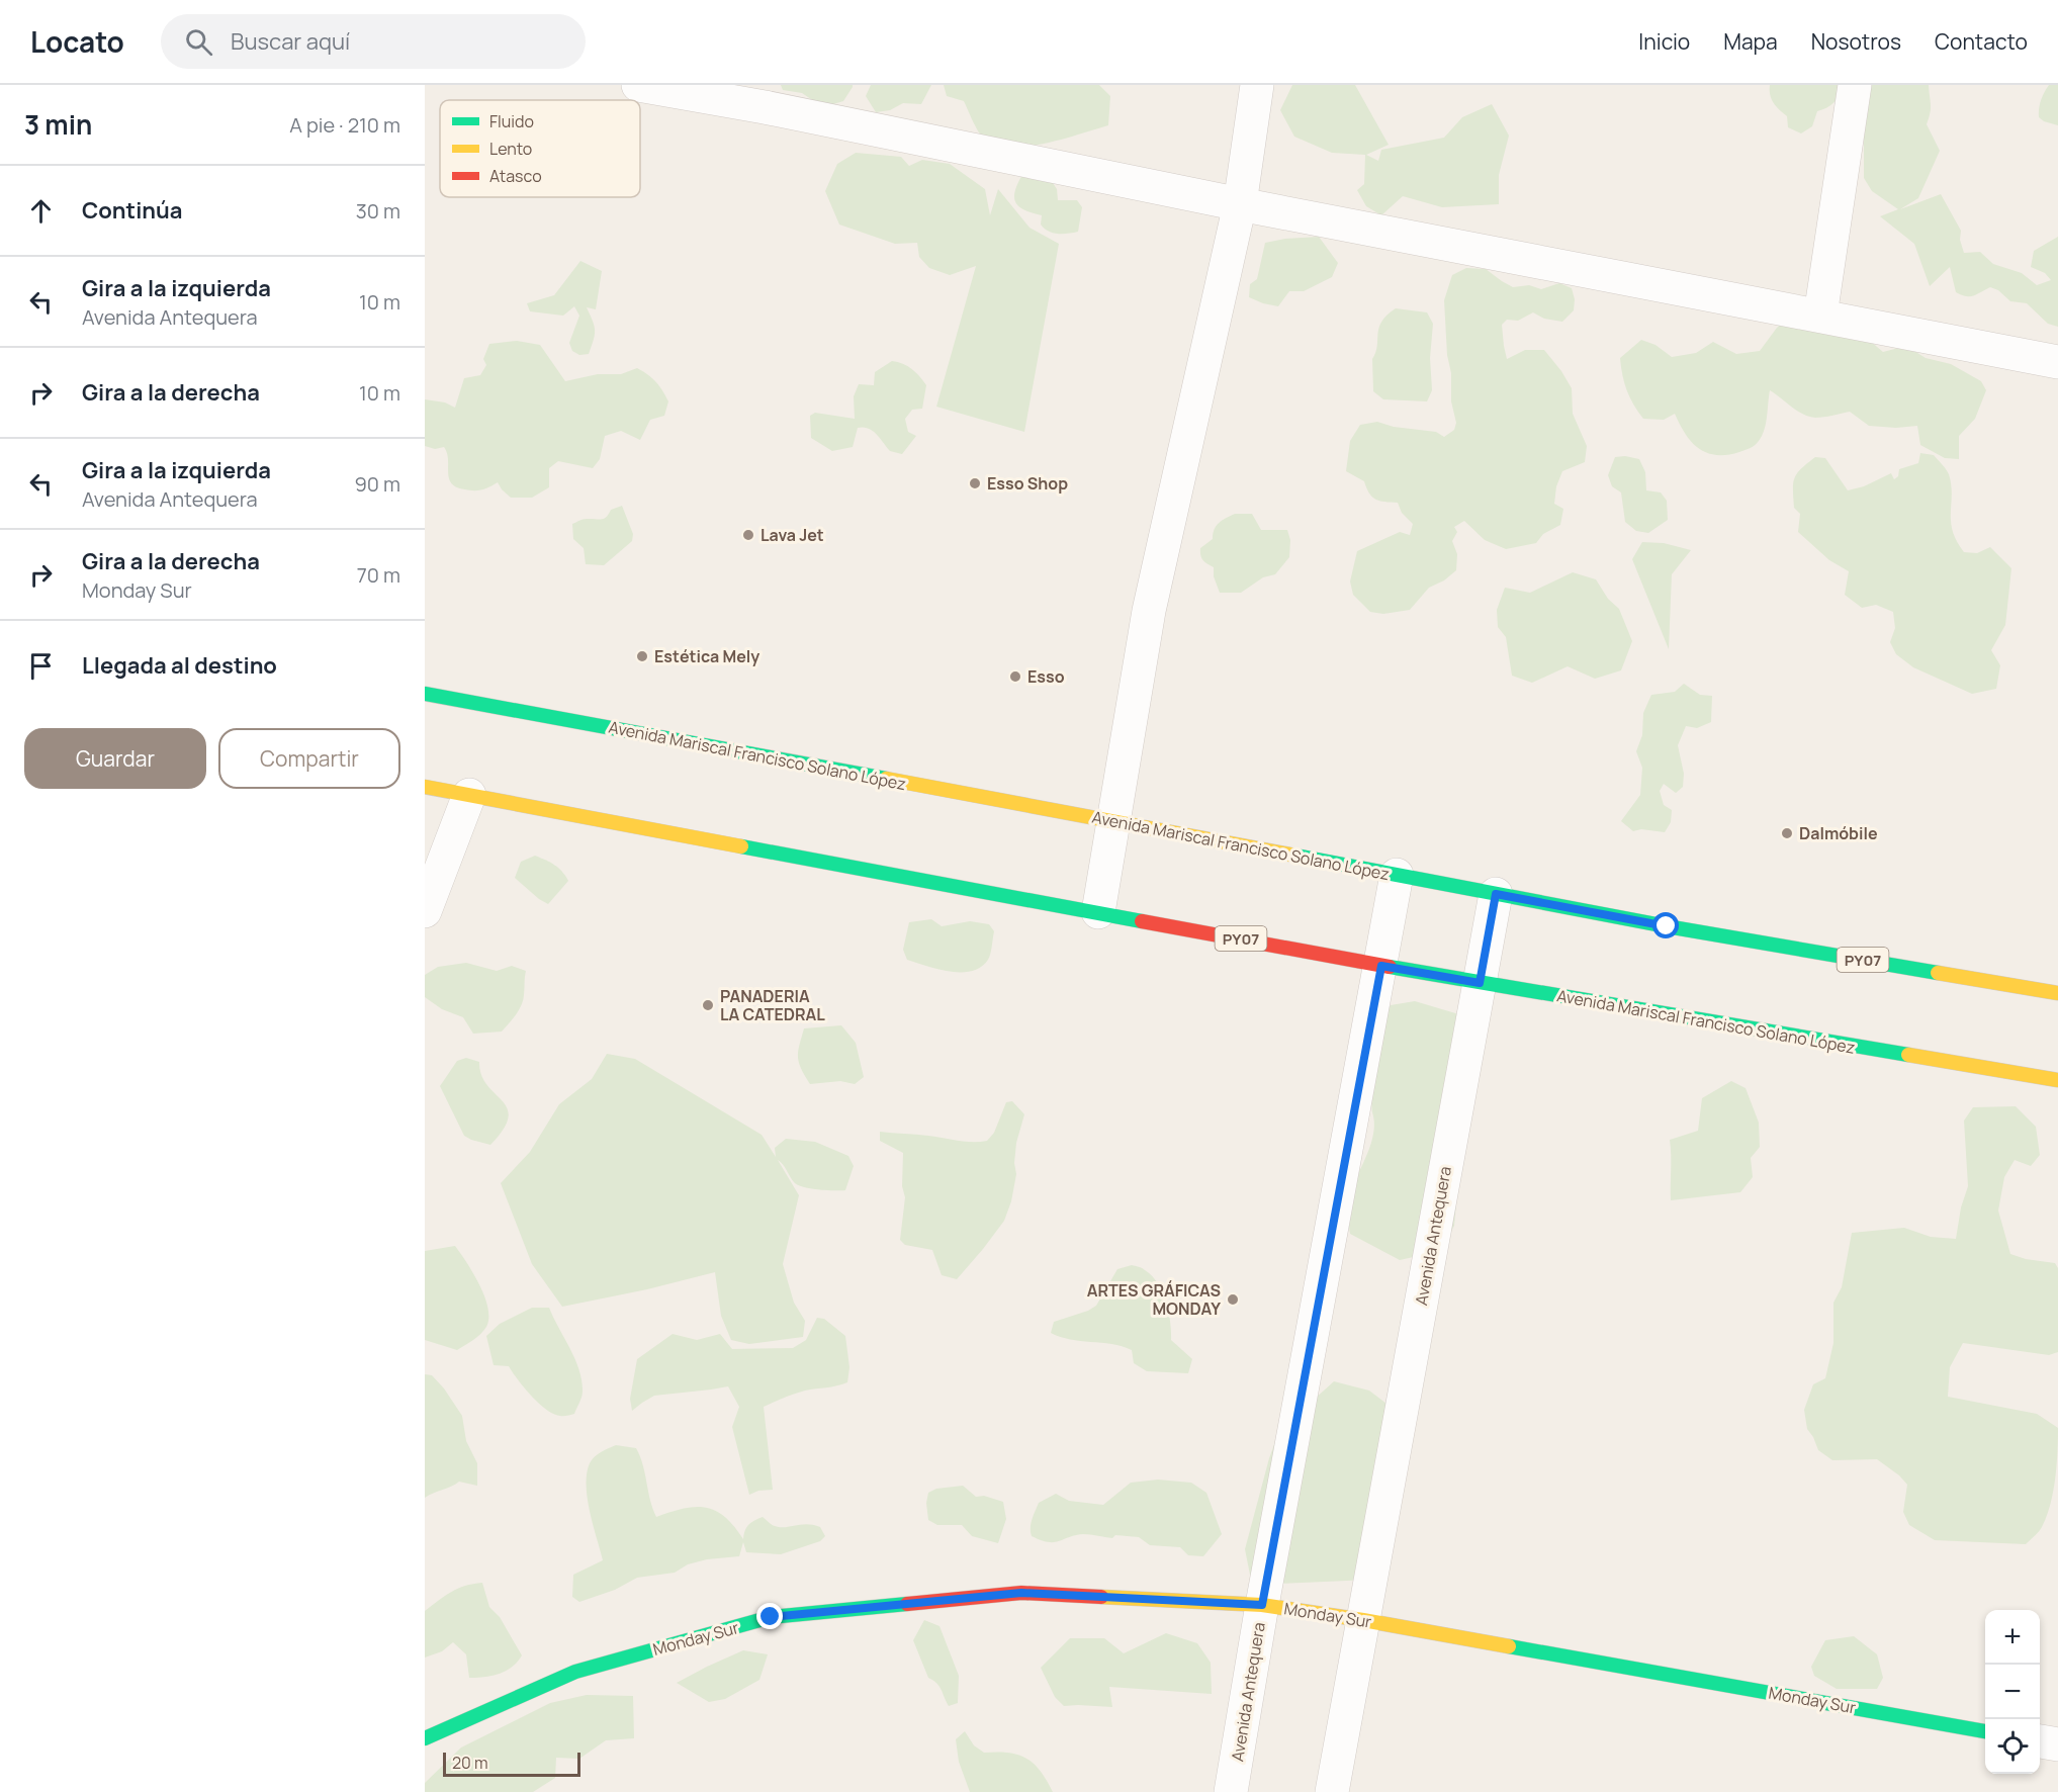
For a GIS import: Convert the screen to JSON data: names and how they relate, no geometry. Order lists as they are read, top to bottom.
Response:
{
  "streets": {
    "main road": ["Avenida Mariscal Francisco Solano López", "PY07", "Monday Sur"],
    "street": ["Avenida Antequera"]
  },
  "crossings": [
    ["Avenida Mariscal Francisco Solano López", "Avenida Antequera"],
    ["Avenida Antequera", "Monday Sur"]
  ],
  "places": [
    "Esso Shop",
    "Lava Jet",
    "Estética Mely",
    "Esso",
    "Dalmóbile",
    "PANADERIA LA CATEDRAL",
    "ARTES GRÁFICAS MONDAY"
  ],
  "legend": ["Fluido", "Lento", "Atasco"],
  "scale_bar": "20 m",
  "page": {
    "header": "Locato",
    "search": "Buscar aquí",
    "nav": [
      "Inicio",
      "Mapa",
      "Nosotros",
      "Contacto"
    ],
    "heading": ["3 min", "A pie · 210 m"],
    "list": [
      ["Continúa", "30 m"],
      ["Gira a la izquierda", "Avenida Antequera", "10 m"],
      ["Gira a la derecha", "10 m"],
      ["Gira a la izquierda", "Avenida Antequera", "90 m"],
      ["Gira a la derecha", "Monday Sur", "70 m"],
      "Llegada al destino"
    ],
    "buttons": ["Guardar", "Compartir"],
    "map_buttons": ["+", "−"],
    "scale": "20 m"
  }
}
